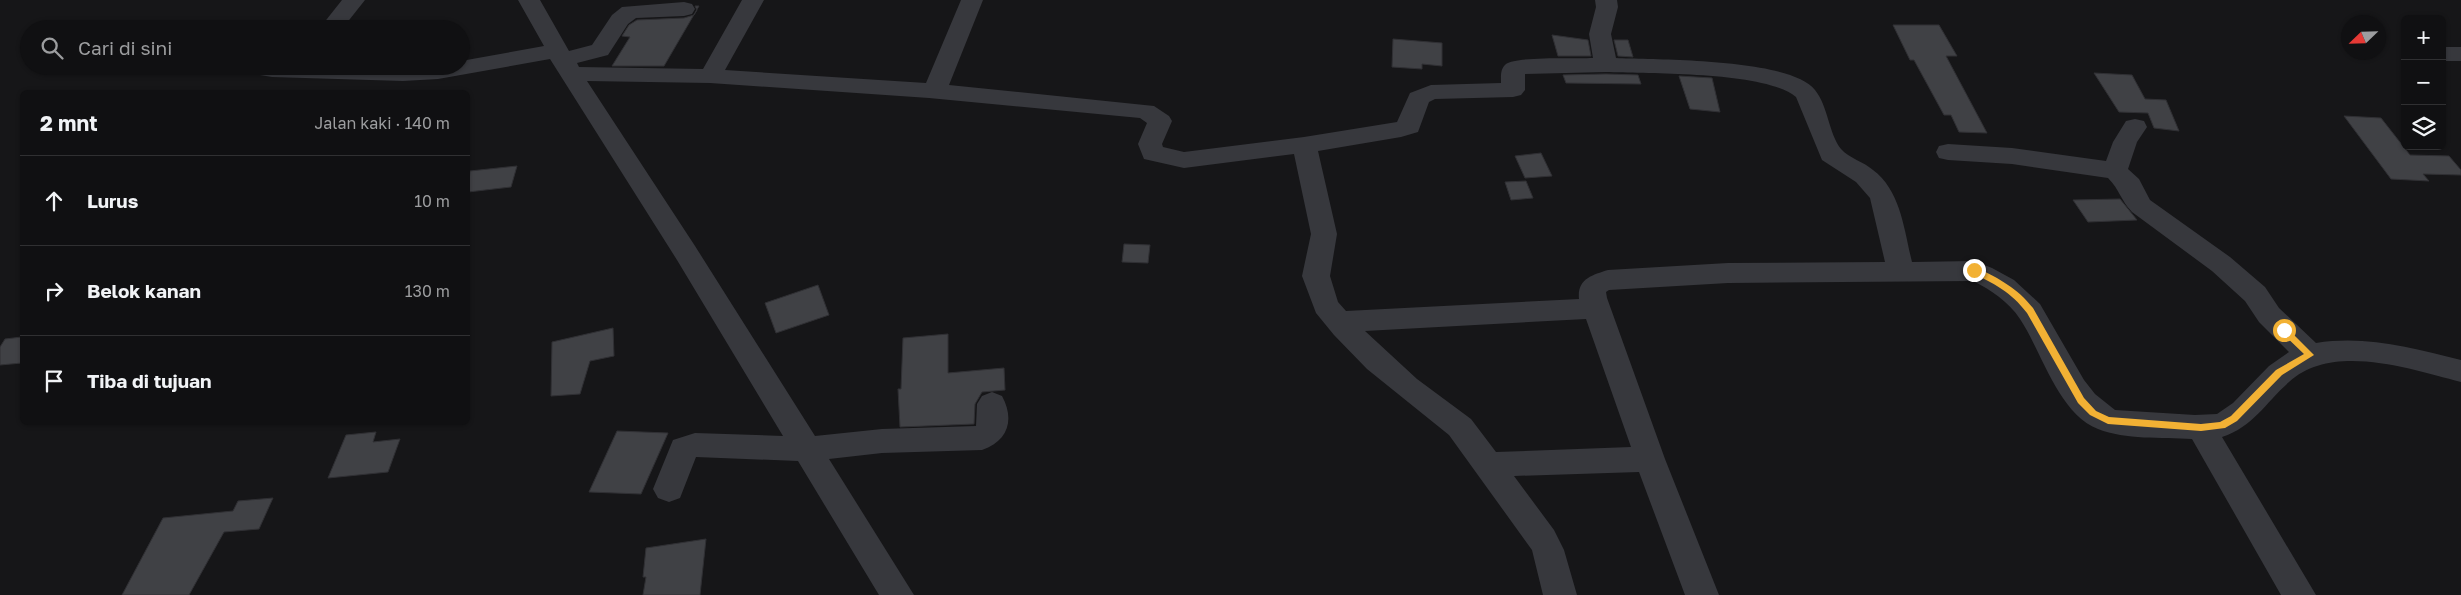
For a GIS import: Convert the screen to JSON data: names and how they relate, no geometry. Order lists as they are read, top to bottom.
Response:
{
  "north": "bottom left",
  "page": {
    "map_buttons": ["+", "−"],
    "search": "Cari di sini",
    "heading": ["2 mnt", "Jalan kaki · 140 m"],
    "list": [
      ["Lurus", "10 m"],
      ["Belok kanan", "130 m"],
      "Tiba di tujuan"
    ]
  }
}
